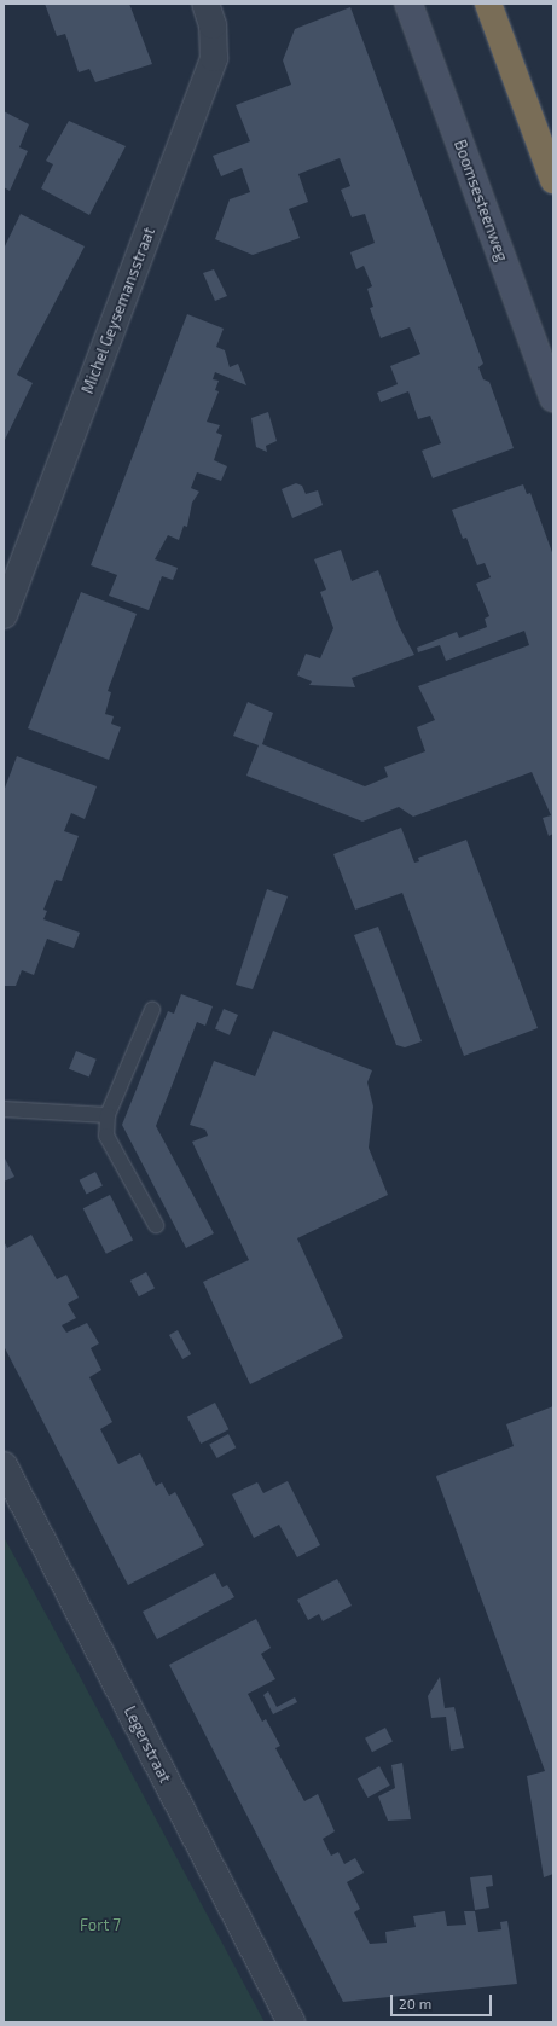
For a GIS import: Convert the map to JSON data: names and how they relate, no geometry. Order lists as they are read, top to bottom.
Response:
{
  "streets": {
    "main road": ["Boomsesteenweg"],
    "street": ["Michel Geysemansstraat", "Legerstraat"]
  },
  "parks": ["Fort 7"],
  "scale_bar": "20 m"
}
